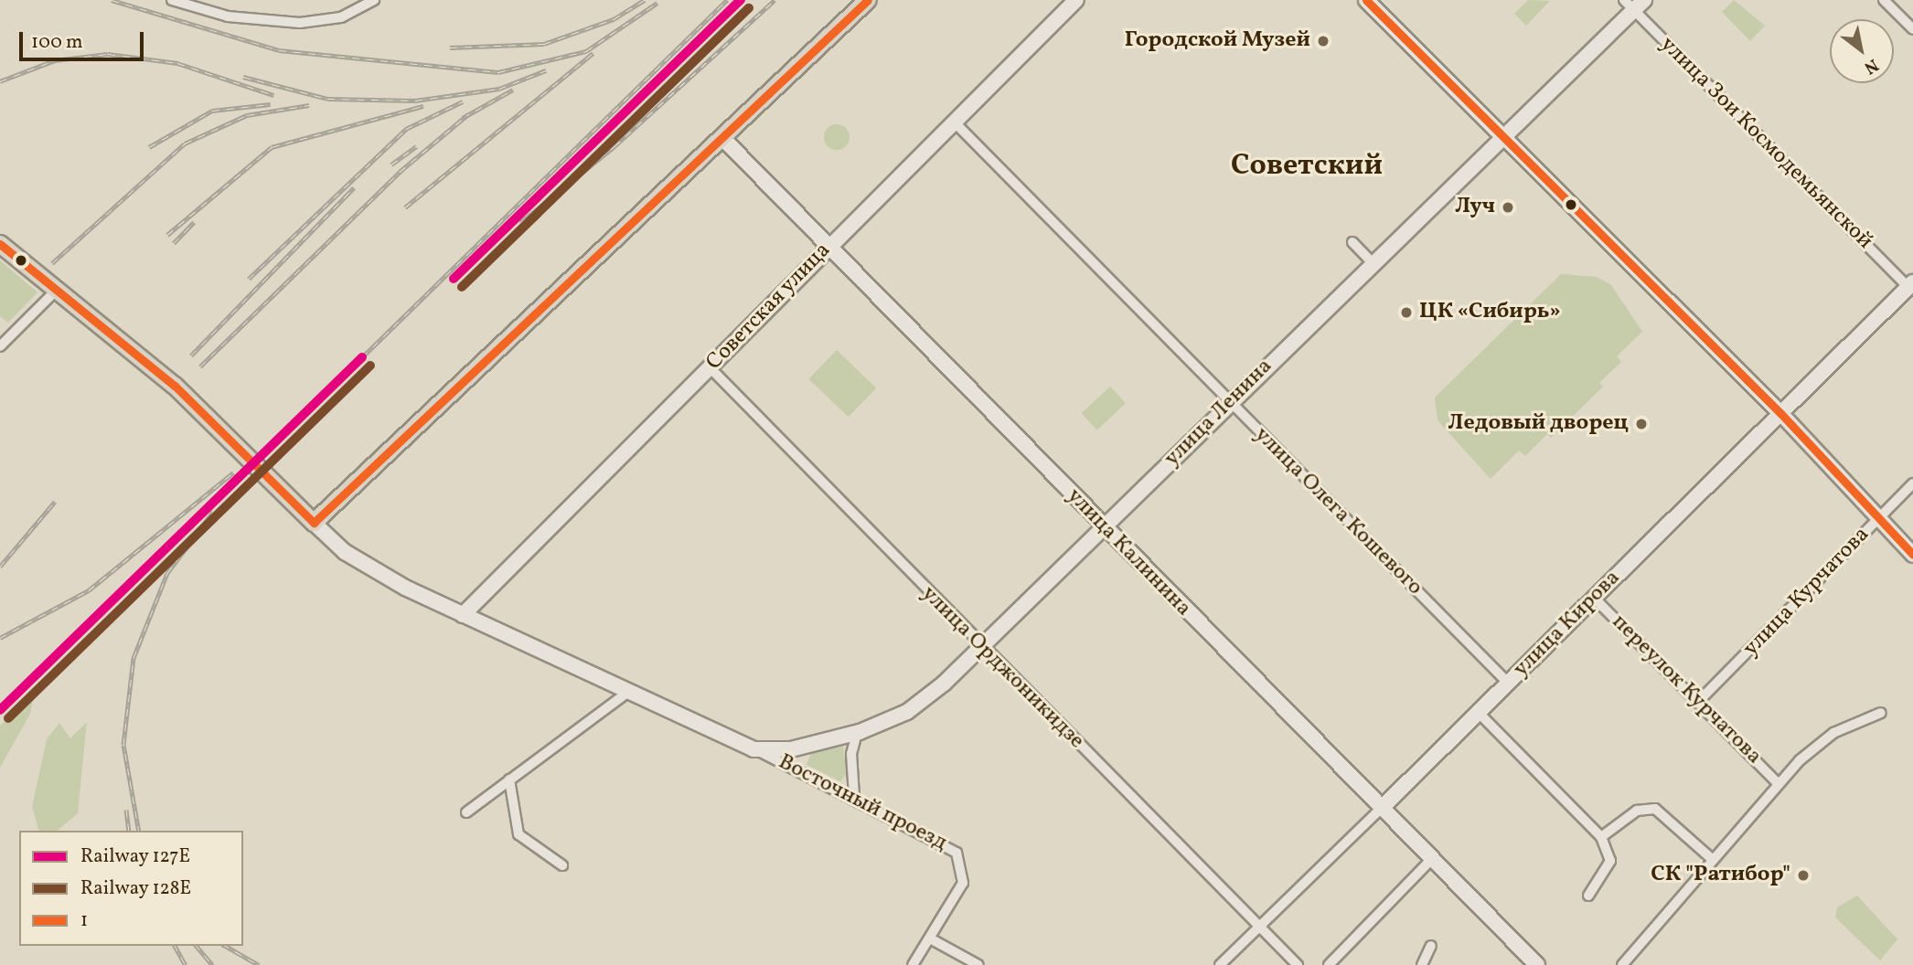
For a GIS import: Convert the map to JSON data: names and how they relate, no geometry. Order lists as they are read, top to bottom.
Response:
{
  "streets": {
    "street": [
      "улица Зои Космодемьянской",
      "Советская улица",
      "улица Ленина",
      "улица Олега Кошевого",
      "улица Калинина",
      "улица Курчатова",
      "улица Кирова",
      "улица Орджоникидзе",
      "переулок Курчатова",
      "Восточный проезд"
    ]
  },
  "crossings": [
    ["улица Зои Космодемьянской", "улица Ленина"],
    ["улица Зои Космодемьянской", "улица Кирова"],
    ["Советская улица", "улица Олега Кошевого"],
    ["Советская улица", "улица Калинина"],
    ["Советская улица", "улица Орджоникидзе"],
    ["улица Ленина", "улица Олега Кошевого"],
    ["улица Ленина", "улица Калинина"],
    ["улица Ленина", "улица Орджоникидзе"],
    ["улица Ленина", "Восточный проезд"],
    ["улица Олега Кошевого", "улица Кирова"],
    ["улица Калинина", "улица Кирова"],
    ["улица Курчатова", "переулок Курчатова"],
    ["улица Кирова", "улица Орджоникидзе"],
    ["улица Кирова", "переулок Курчатова"]
  ],
  "districts": ["Советский"],
  "places": [
    "Городской Музей",
    "Луч",
    "ЦК «Сибирь»",
    "Ледовый дворец",
    "СК \"Ратибор\""
  ],
  "lines": ["rail line 127Е", "transit line 1", "rail line 128Е"],
  "legend": ["Railway 127Е", "Railway 128Е", "1"],
  "scale_bar": "100 m",
  "north": "bottom right"
}
